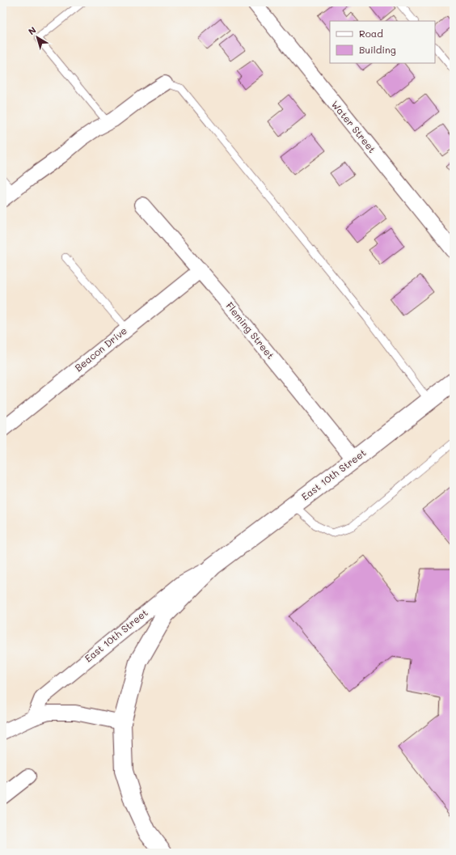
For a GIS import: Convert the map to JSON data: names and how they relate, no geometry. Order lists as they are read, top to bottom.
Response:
{
  "streets": {
    "main road": ["East 10th Street"],
    "street": ["Water Street", "Fleming Street", "Beacon Drive"]
  },
  "crossings": [
    ["Fleming Street", "Beacon Drive"],
    ["Fleming Street", "East 10th Street"]
  ],
  "legend": ["Road", "Building"],
  "north": "top left"
}
